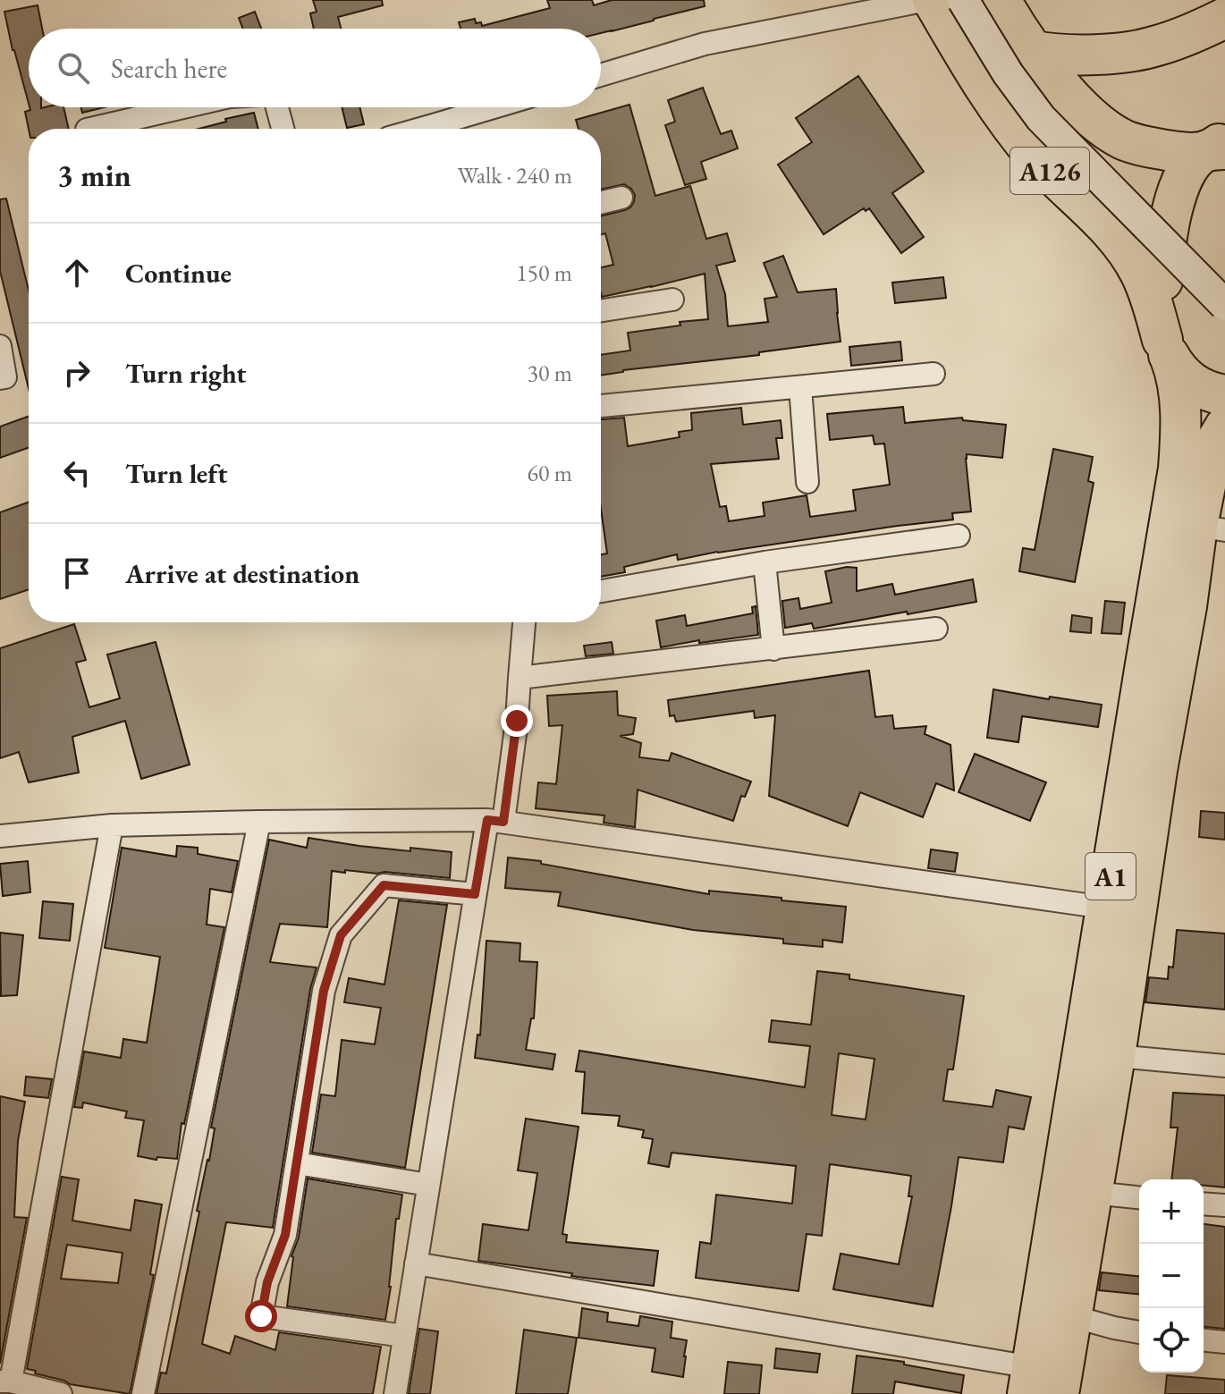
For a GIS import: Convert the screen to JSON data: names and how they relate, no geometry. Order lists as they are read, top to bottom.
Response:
{
  "streets": {
    "highway": ["A126", "A1"]
  },
  "crossings": [
    ["A126", "A1"]
  ],
  "page": {
    "search": "Search here",
    "heading": ["3 min", "Walk · 240 m"],
    "list": [
      ["Continue", "150 m"],
      ["Turn right", "30 m"],
      ["Turn left", "60 m"],
      "Arrive at destination"
    ],
    "map_buttons": ["+", "−"]
  }
}
